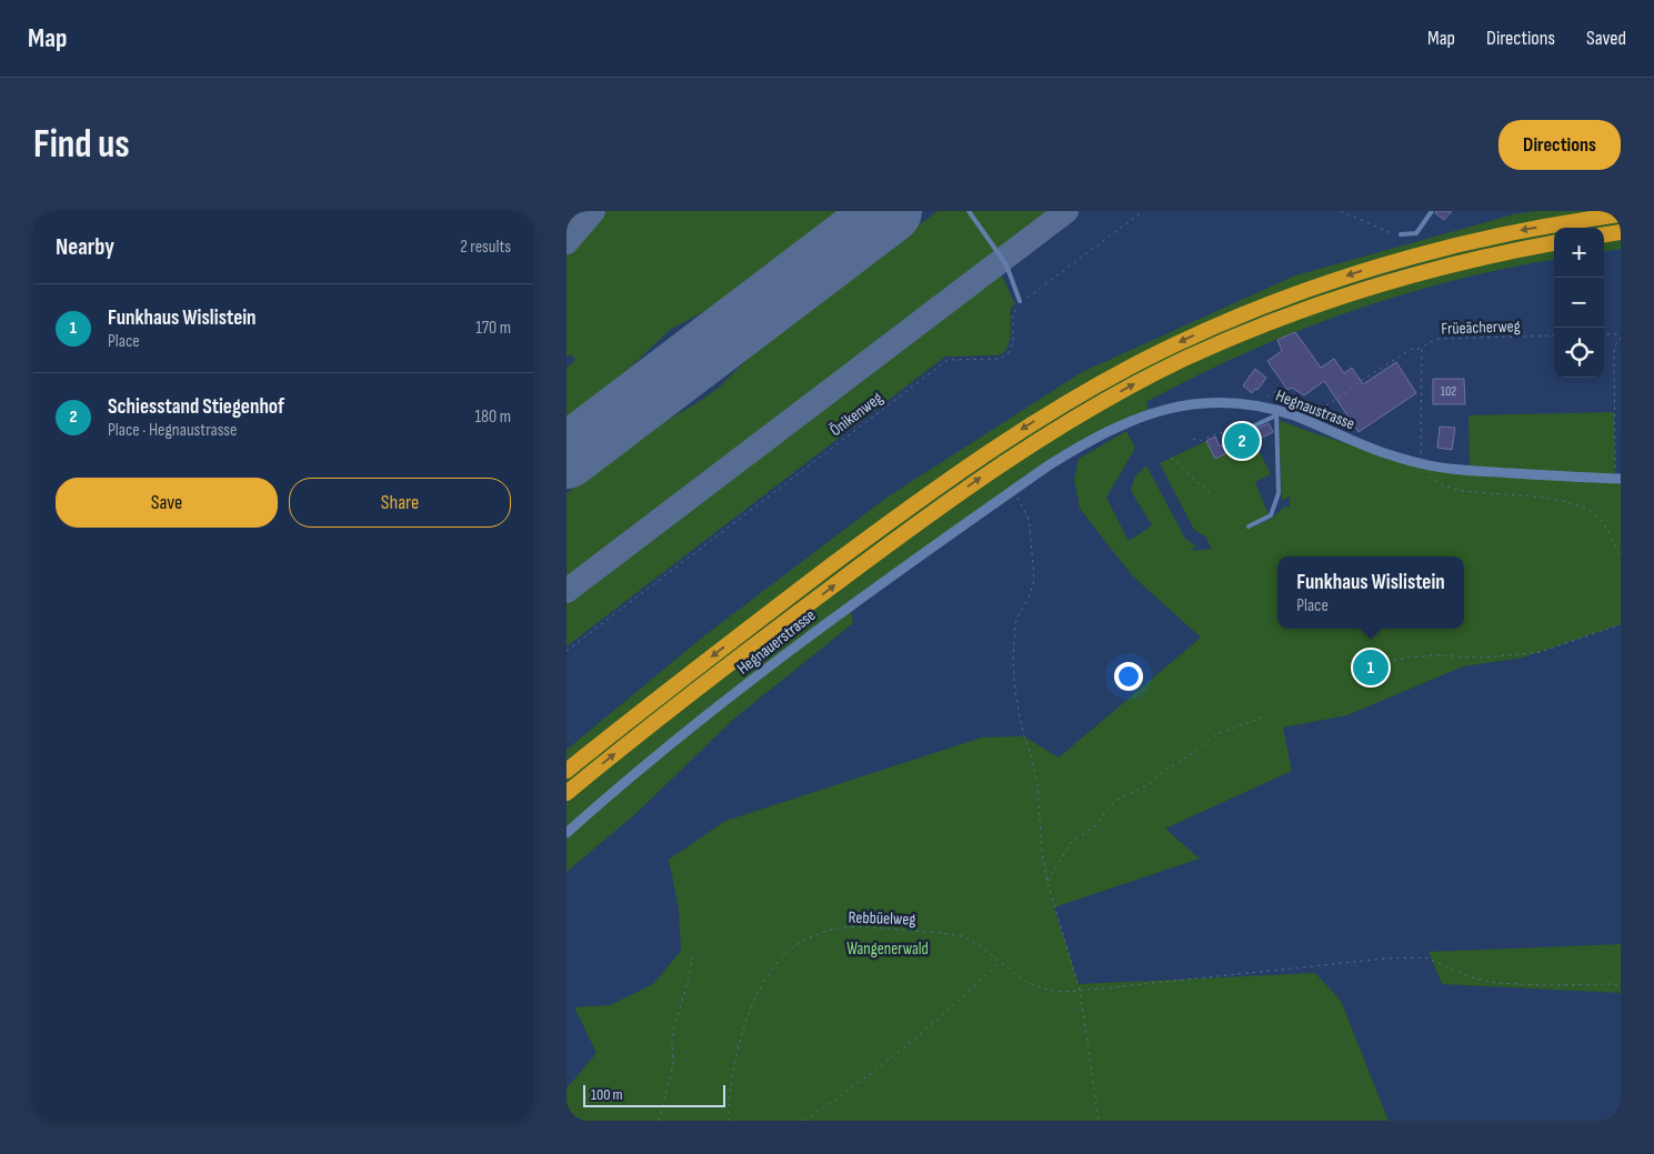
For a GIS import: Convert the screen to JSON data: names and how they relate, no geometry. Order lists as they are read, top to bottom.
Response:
{
  "streets": {
    "street": ["Hegnaustrasse", "Hegnauerstrasse"],
    "path": ["Früeächerweg", "Önikenweg", "Rebbüelweg"]
  },
  "crossings": [
    ["Früeächerweg", "Hegnaustrasse"],
    ["Hegnaustrasse", "Hegnauerstrasse"]
  ],
  "parks": ["Wangenerwald"],
  "house_numbers": ["102"],
  "scale_bar": "100 m",
  "page": {
    "header": "Map",
    "nav": ["Map", "Directions", "Saved"],
    "buttons": [
      "Directions",
      ["Save", "Share"]
    ],
    "title": "Find us",
    "heading": ["Nearby", "2 results"],
    "map_buttons": ["+", "−"],
    "list": [
      {
        "mark": "1",
        "name": "Funkhaus Wislistein",
        "note": "Place",
        "value": "170 m"
      },
      {
        "mark": "2",
        "name": "Schiesstand Stiegenhof",
        "note": "Place · Hegnaustrasse",
        "value": "180 m"
      }
    ],
    "pins": ["2", "1"],
    "popup": ["Funkhaus Wislistein", "Place"],
    "scale": "100 m"
  }
}
